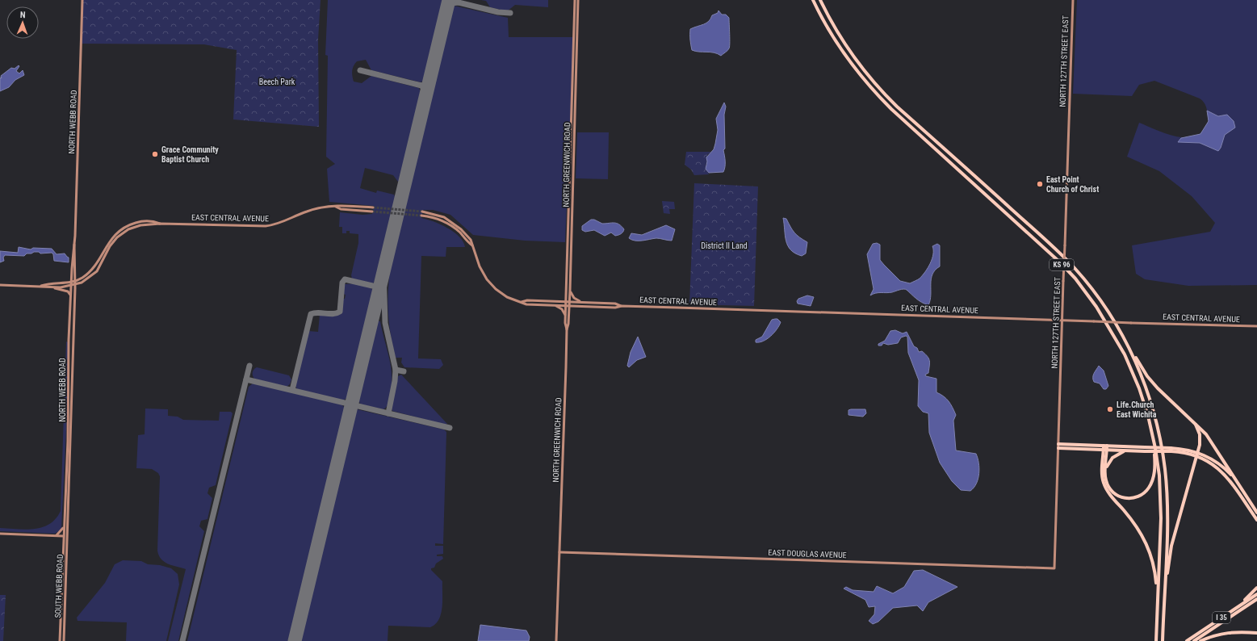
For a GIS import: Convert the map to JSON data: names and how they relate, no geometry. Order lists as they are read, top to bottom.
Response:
{
  "streets": {
    "highway": ["KS 96", "I 35"],
    "main road": [
      "NORTH 127TH STREET EAST",
      "NORTH WEBB ROAD",
      "NORTH GREENWICH ROAD",
      "EAST CENTRAL AVENUE",
      "EAST DOUGLAS AVENUE",
      "SOUTH WEBB ROAD"
    ]
  },
  "crossings": [
    ["NORTH 127TH STREET EAST", "EAST CENTRAL AVENUE"],
    ["NORTH 127TH STREET EAST", "EAST DOUGLAS AVENUE"],
    ["NORTH WEBB ROAD", "EAST CENTRAL AVENUE"],
    ["NORTH WEBB ROAD", "SOUTH WEBB ROAD"],
    ["NORTH GREENWICH ROAD", "EAST CENTRAL AVENUE"],
    ["NORTH GREENWICH ROAD", "EAST DOUGLAS AVENUE"]
  ],
  "parks": ["Beech Park", "District II Land"],
  "places": ["Grace Community Baptist Church", "East Point Church of Christ", "Life.Church East Wichita"],
  "north": "top"
}
